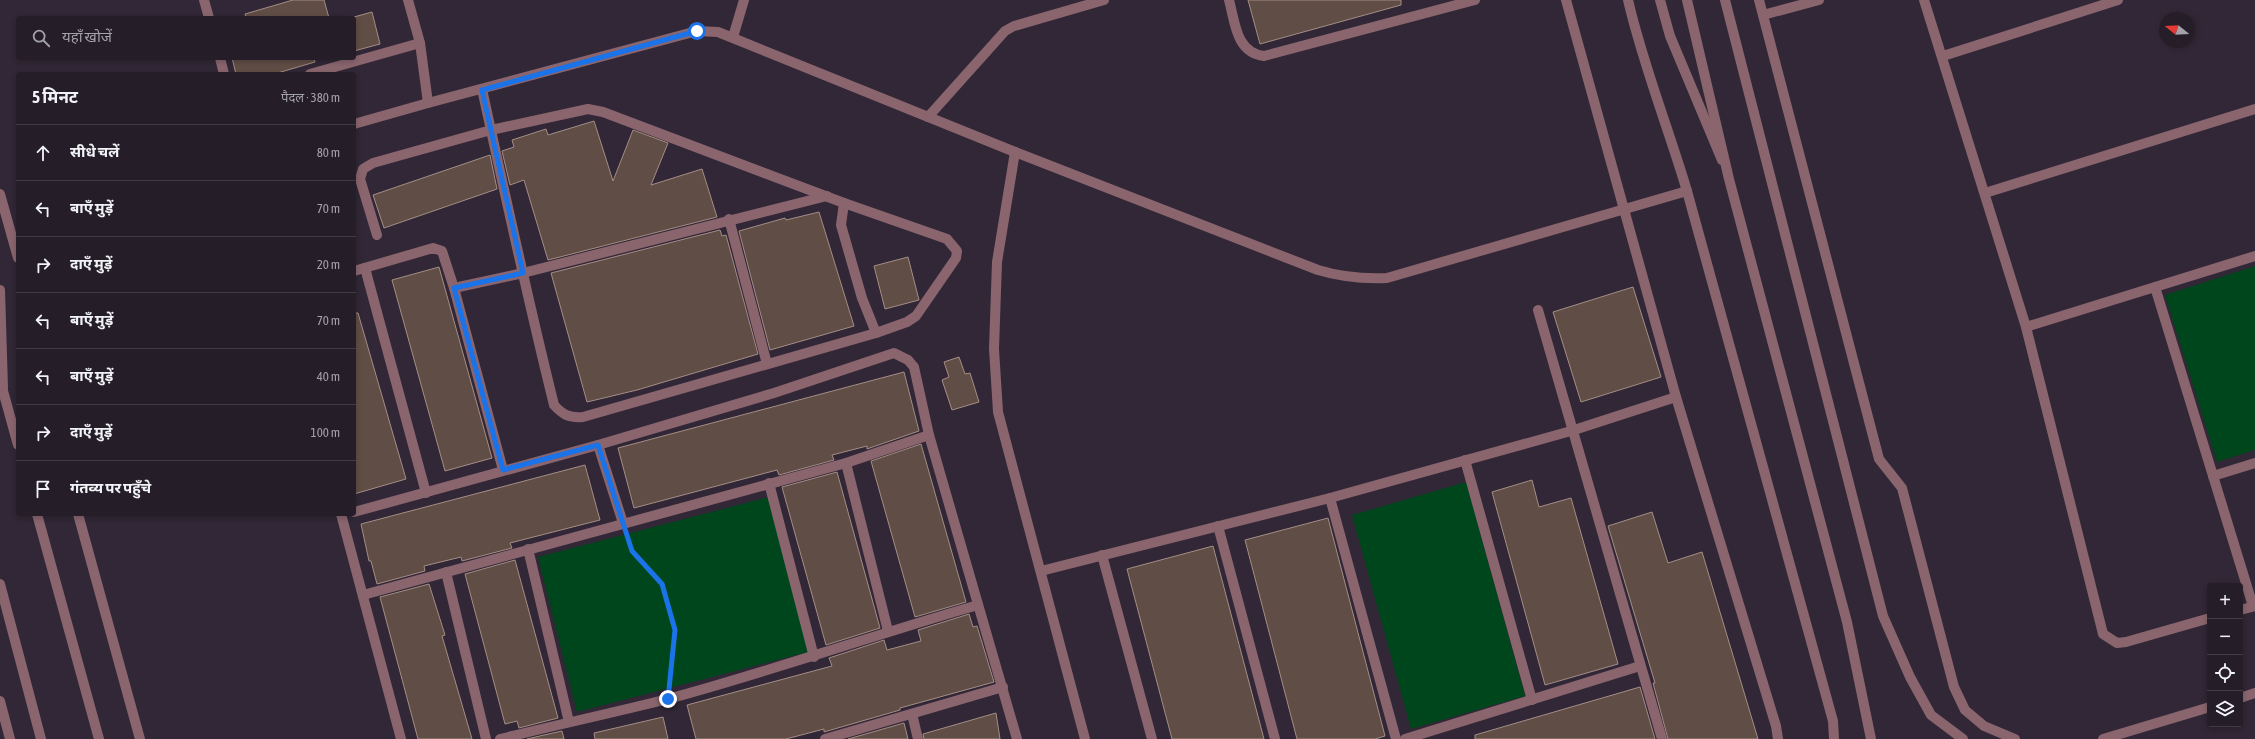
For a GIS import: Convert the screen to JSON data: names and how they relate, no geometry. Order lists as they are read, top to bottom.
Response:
{
  "north": "left",
  "page": {
    "search": "यहाँ खोजें",
    "heading": ["5 मिनट", "पैदल · 380 m"],
    "list": [
      ["सीधे चलें", "80 m"],
      ["बाएँ मुड़ें", "70 m"],
      ["दाएँ मुड़ें", "20 m"],
      ["बाएँ मुड़ें", "70 m"],
      ["बाएँ मुड़ें", "40 m"],
      ["दाएँ मुड़ें", "100 m"],
      "गंतव्य पर पहुँचे"
    ],
    "map_buttons": ["+", "−"]
  }
}
